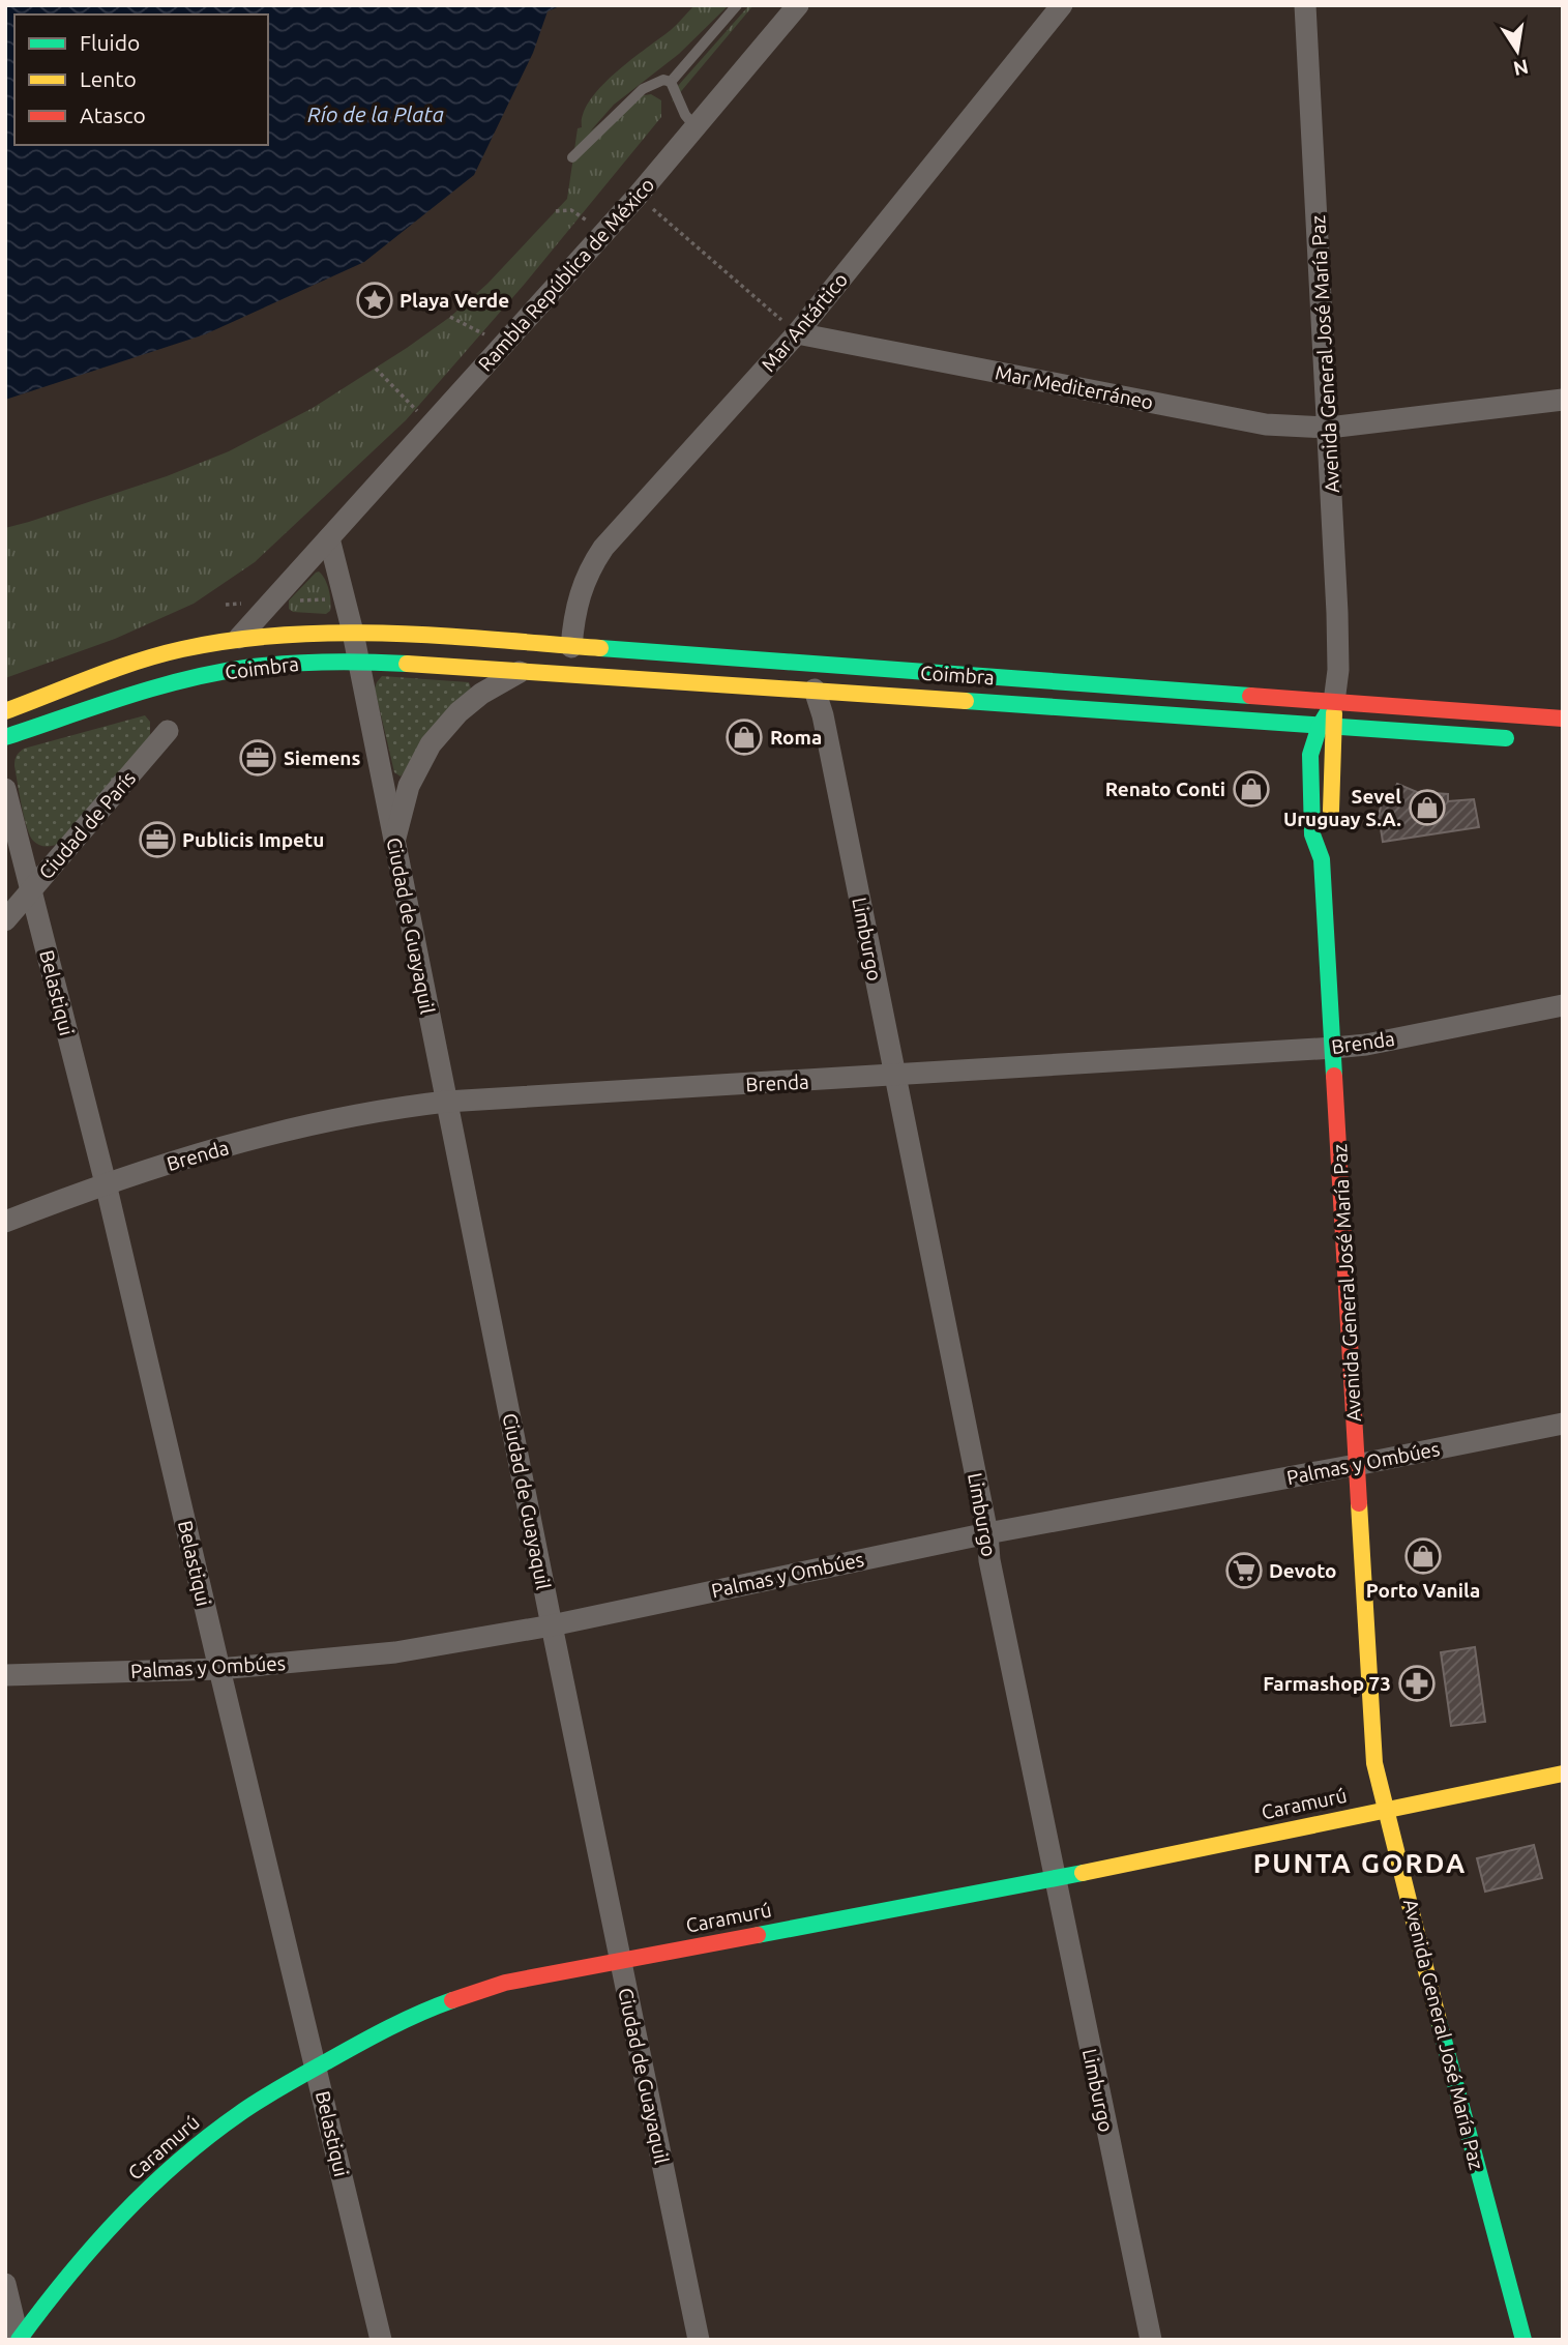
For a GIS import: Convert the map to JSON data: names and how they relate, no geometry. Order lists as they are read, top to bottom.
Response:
{
  "streets": {
    "main road": ["Avenida General José María Paz", "Coimbra", "Caramurú"],
    "street": [
      "Rambla República de México",
      "Mar Antártico",
      "Mar Mediterráneo",
      "Ciudad de París",
      "Ciudad de Guayaquil",
      "Limburgo",
      "Belastiqui",
      "Brenda",
      "Palmas y Ombúes"
    ]
  },
  "crossings": [
    ["Rambla República de México", "Coimbra"],
    ["Mar Antártico", "Mar Mediterráneo"],
    ["Mar Antártico", "Coimbra"],
    ["Avenida General José María Paz", "Mar Mediterráneo"],
    ["Avenida General José María Paz", "Coimbra"],
    ["Avenida General José María Paz", "Brenda"],
    ["Avenida General José María Paz", "Palmas y Ombúes"],
    ["Avenida General José María Paz", "Caramurú"],
    ["Coimbra", "Ciudad de Guayaquil"],
    ["Coimbra", "Limburgo"],
    ["Ciudad de París", "Belastiqui"],
    ["Ciudad de Guayaquil", "Brenda"],
    ["Ciudad de Guayaquil", "Palmas y Ombúes"],
    ["Ciudad de Guayaquil", "Caramurú"],
    ["Limburgo", "Brenda"],
    ["Limburgo", "Palmas y Ombúes"],
    ["Limburgo", "Caramurú"],
    ["Belastiqui", "Brenda"],
    ["Belastiqui", "Palmas y Ombúes"],
    ["Belastiqui", "Caramurú"]
  ],
  "districts": ["PUNTA GORDA"],
  "water": ["Río de la Plata"],
  "places": {
    "place": ["Playa Verde"],
    "shop": [
      "Roma",
      "Renato Conti",
      "Sevel Uruguay S.A.",
      "Porto Vanila"
    ],
    "office": ["Siemens", "Publicis Impetu"],
    "supermarket": ["Devoto"],
    "pharmacy": ["Farmashop 73"]
  },
  "legend": ["Fluido", "Lento", "Atasco"],
  "north": "bottom"
}
